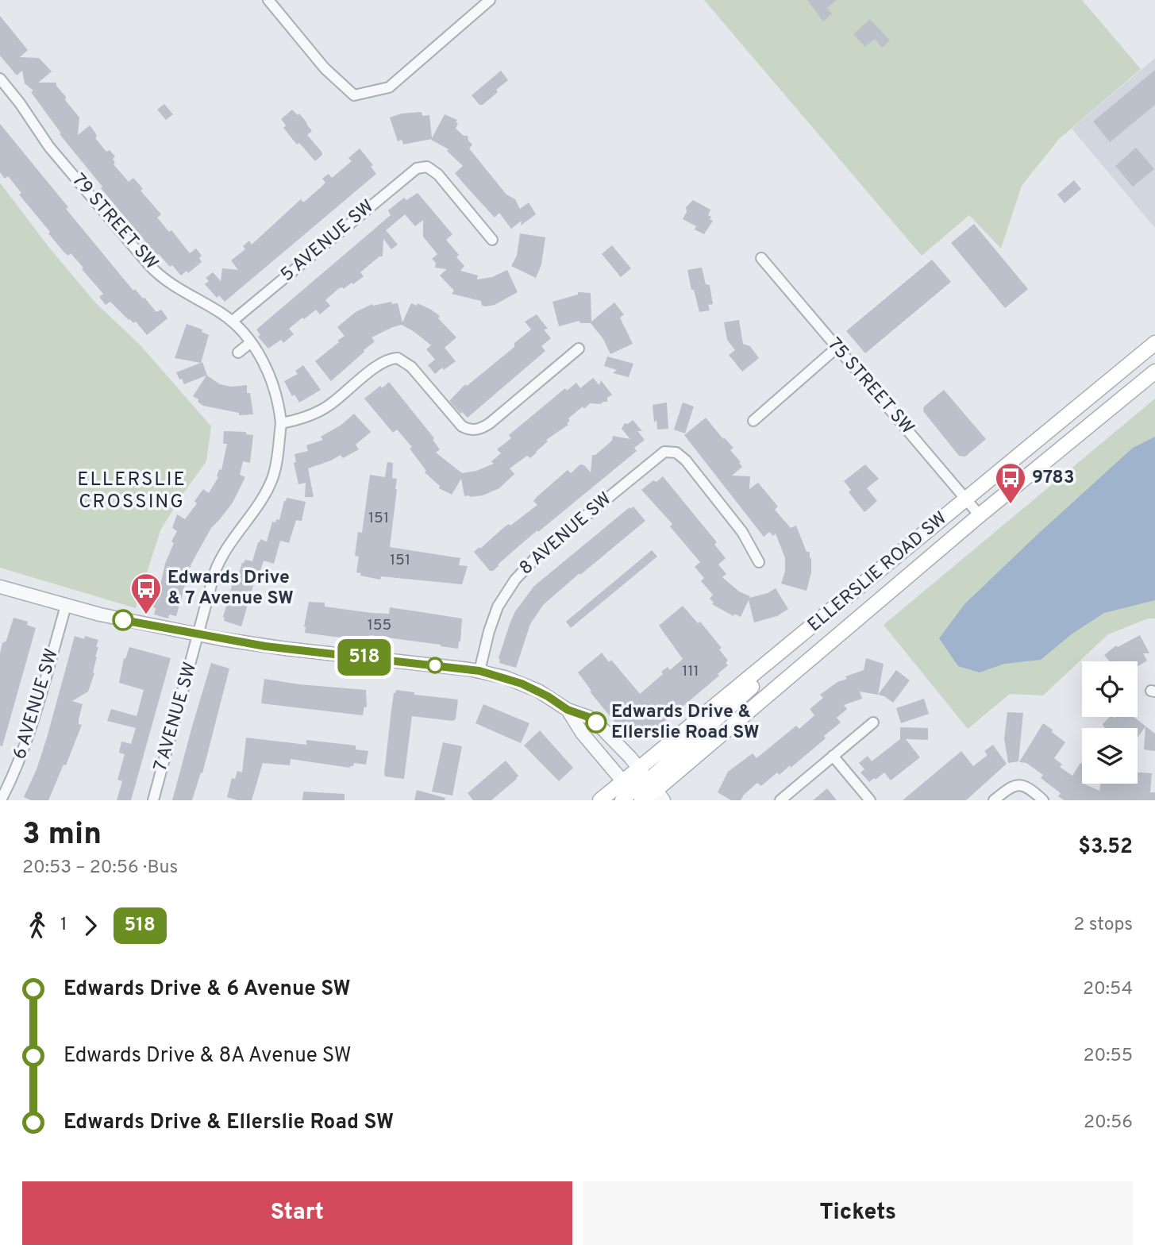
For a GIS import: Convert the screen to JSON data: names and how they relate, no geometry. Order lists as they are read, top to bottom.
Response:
{
  "streets": {
    "main road": ["ELLERSLIE ROAD SW"],
    "street": [
      "79 STREET SW",
      "5 AVENUE SW",
      "75 STREET SW",
      "8 AVENUE SW",
      "6 AVENUE SW",
      "7 AVENUE SW"
    ]
  },
  "crossings": [
    ["79 STREET SW", "5 AVENUE SW"],
    ["79 STREET SW", "7 AVENUE SW"],
    ["75 STREET SW", "ELLERSLIE ROAD SW"]
  ],
  "districts": ["ELLERSLIE CROSSING"],
  "places": {
    "bus stop": ["9783", "Edwards Drive & 7 Avenue SW"],
    "other": ["Edwards Drive & Ellerslie Road SW"]
  },
  "lines": ["bus line 518"],
  "house_numbers": [
    "151",
    "151",
    "155",
    "111"
  ],
  "page": {
    "on_map": "518",
    "heading": ["3 min", "20:53 – 20:56 · Bus", "$3.52"],
    "legs": ["1", "518", "2 stops"],
    "list": [
      {
        "name": "Edwards Drive & 6 Avenue SW",
        "value": "20:54"
      },
      {
        "name": "Edwards Drive & 8A Avenue SW",
        "value": "20:55"
      },
      {
        "name": "Edwards Drive & Ellerslie Road SW",
        "value": "20:56"
      }
    ],
    "buttons": ["Start", "Tickets"]
  }
}
